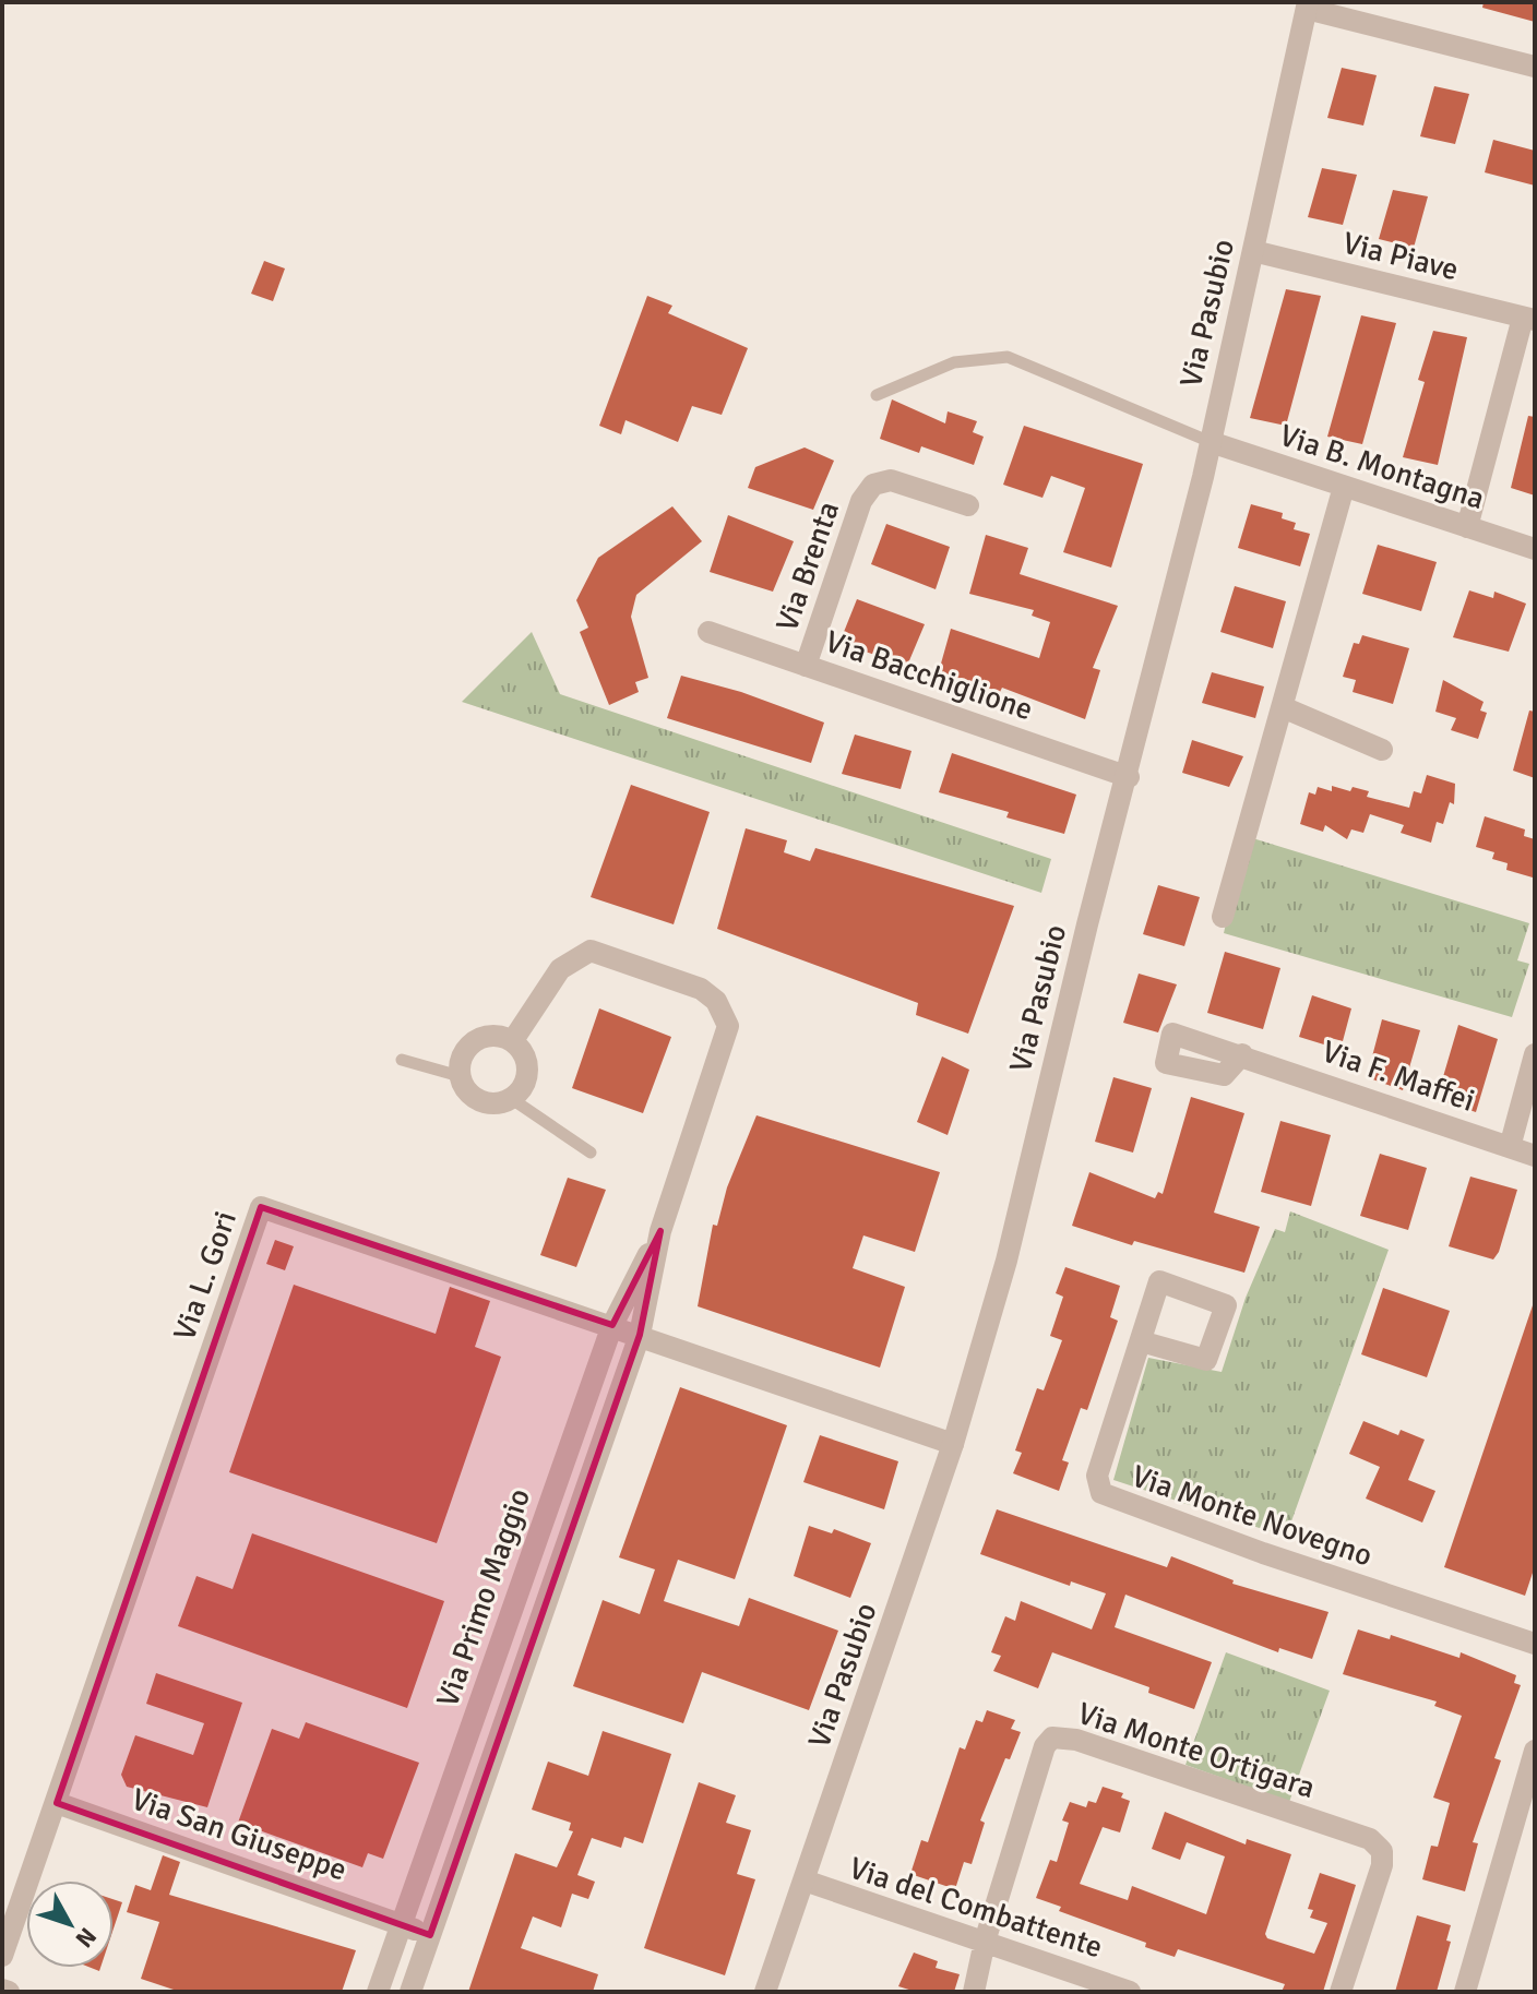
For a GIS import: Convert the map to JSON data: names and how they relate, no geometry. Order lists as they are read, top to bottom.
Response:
{
  "streets": {
    "street": [
      "Via Piave",
      "Via Pasubio",
      "Via B. Montagna",
      "Via Brenta",
      "Via Bacchiglione",
      "Via F. Maffei",
      "Via L. Gori",
      "Via Monte Novegno",
      "Via Primo Maggio",
      "Via Monte Ortigara",
      "Via San Giuseppe",
      "Via del Combattente"
    ]
  },
  "crossings": [
    ["Via Piave", "Via Pasubio"],
    ["Via Pasubio", "Via B. Montagna"],
    ["Via Pasubio", "Via Bacchiglione"],
    ["Via Pasubio", "Via L. Gori"],
    ["Via Pasubio", "Via del Combattente"],
    ["Via Brenta", "Via Bacchiglione"],
    ["Via L. Gori", "Via Primo Maggio"],
    ["Via L. Gori", "Via San Giuseppe"],
    ["Via Primo Maggio", "Via San Giuseppe"],
    ["Via Monte Ortigara", "Via del Combattente"]
  ],
  "north": "bottom right"
}
